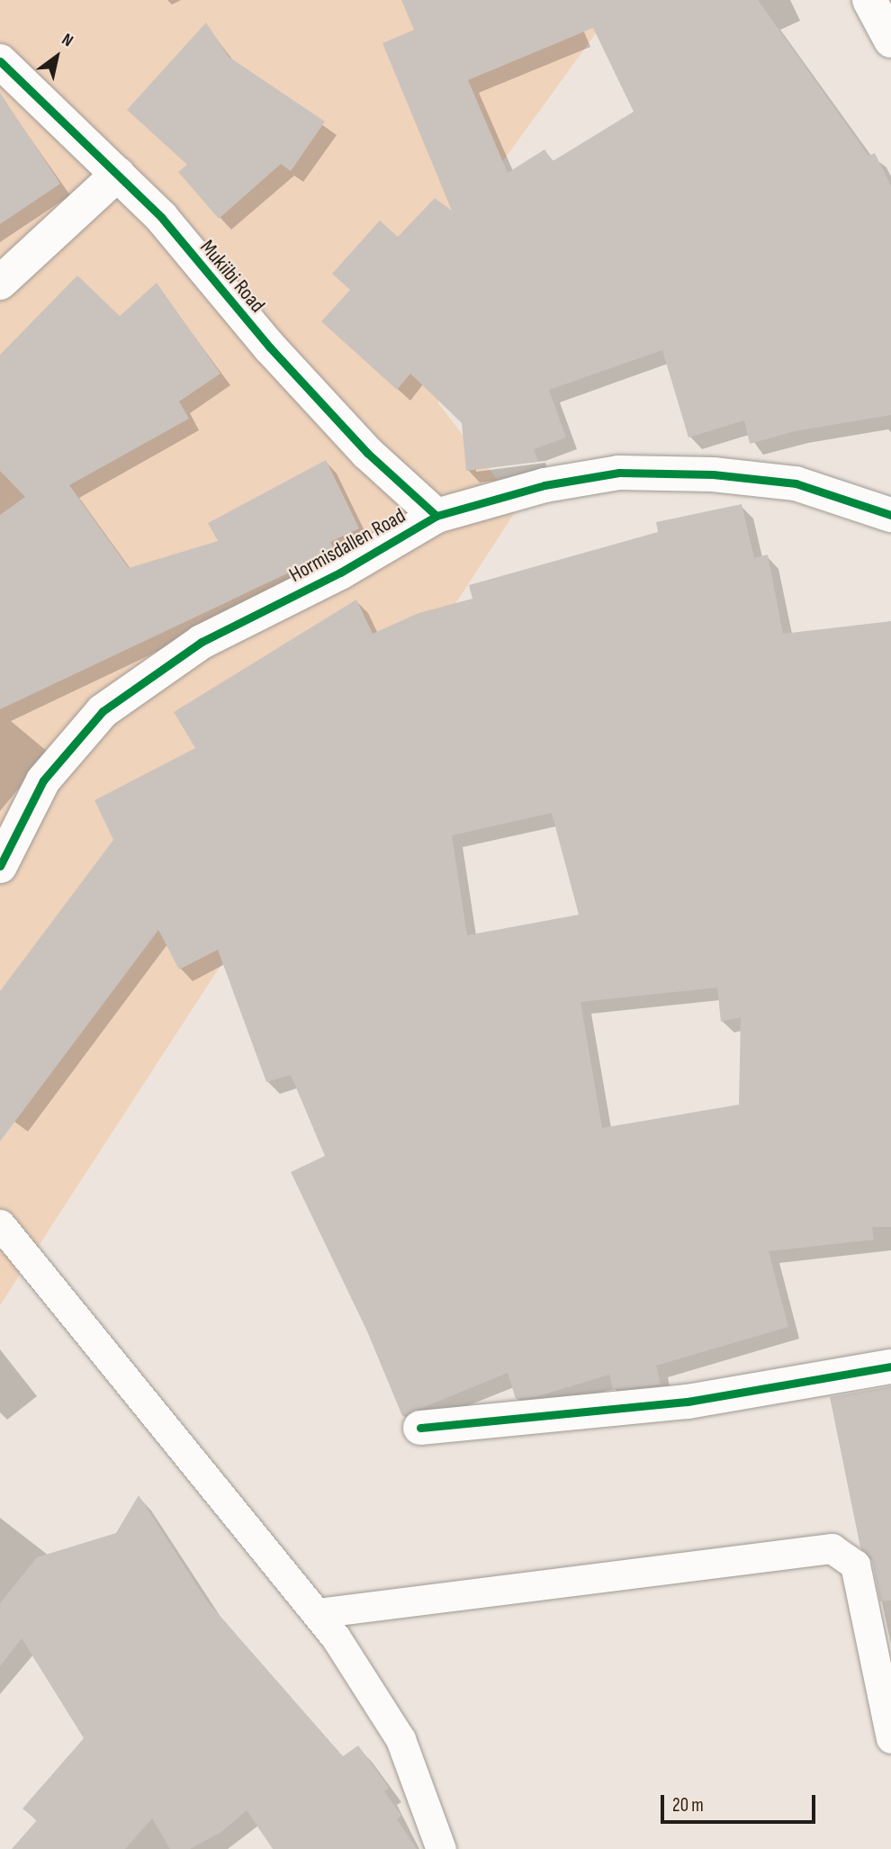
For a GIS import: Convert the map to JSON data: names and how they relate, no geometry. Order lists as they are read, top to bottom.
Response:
{
  "streets": {
    "street": ["Mukiibi Road", "Hormisdallen Road"]
  },
  "crossings": [
    ["Mukiibi Road", "Hormisdallen Road"]
  ],
  "scale_bar": "20 m",
  "north": "top right"
}
